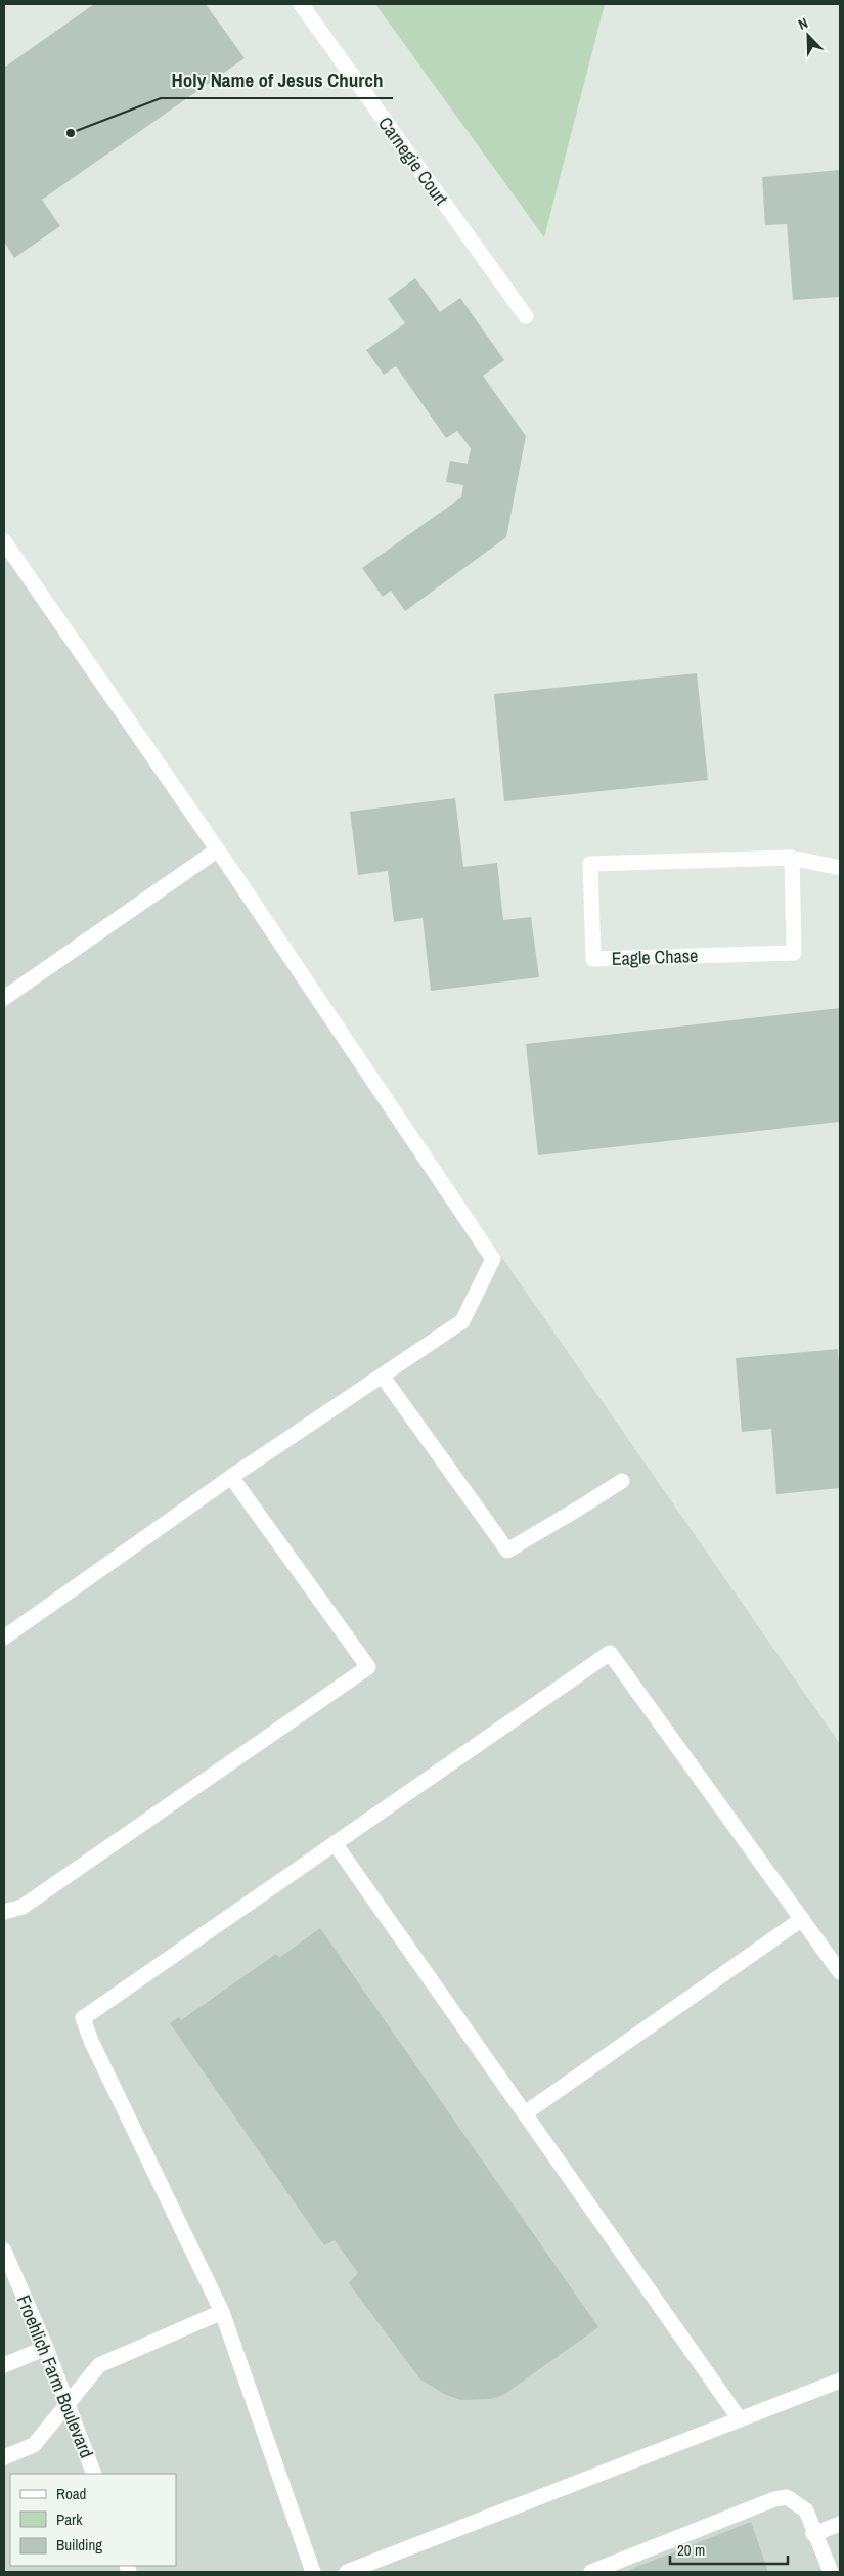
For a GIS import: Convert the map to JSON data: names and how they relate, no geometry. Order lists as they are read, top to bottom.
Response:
{
  "streets": {
    "street": ["Carnegie Court", "Eagle Chase", "Froehlich Farm Boulevard"]
  },
  "places": ["Holy Name of Jesus Church"],
  "legend": ["Road", "Park", "Building"],
  "scale_bar": "20 m",
  "north": "top left"
}
